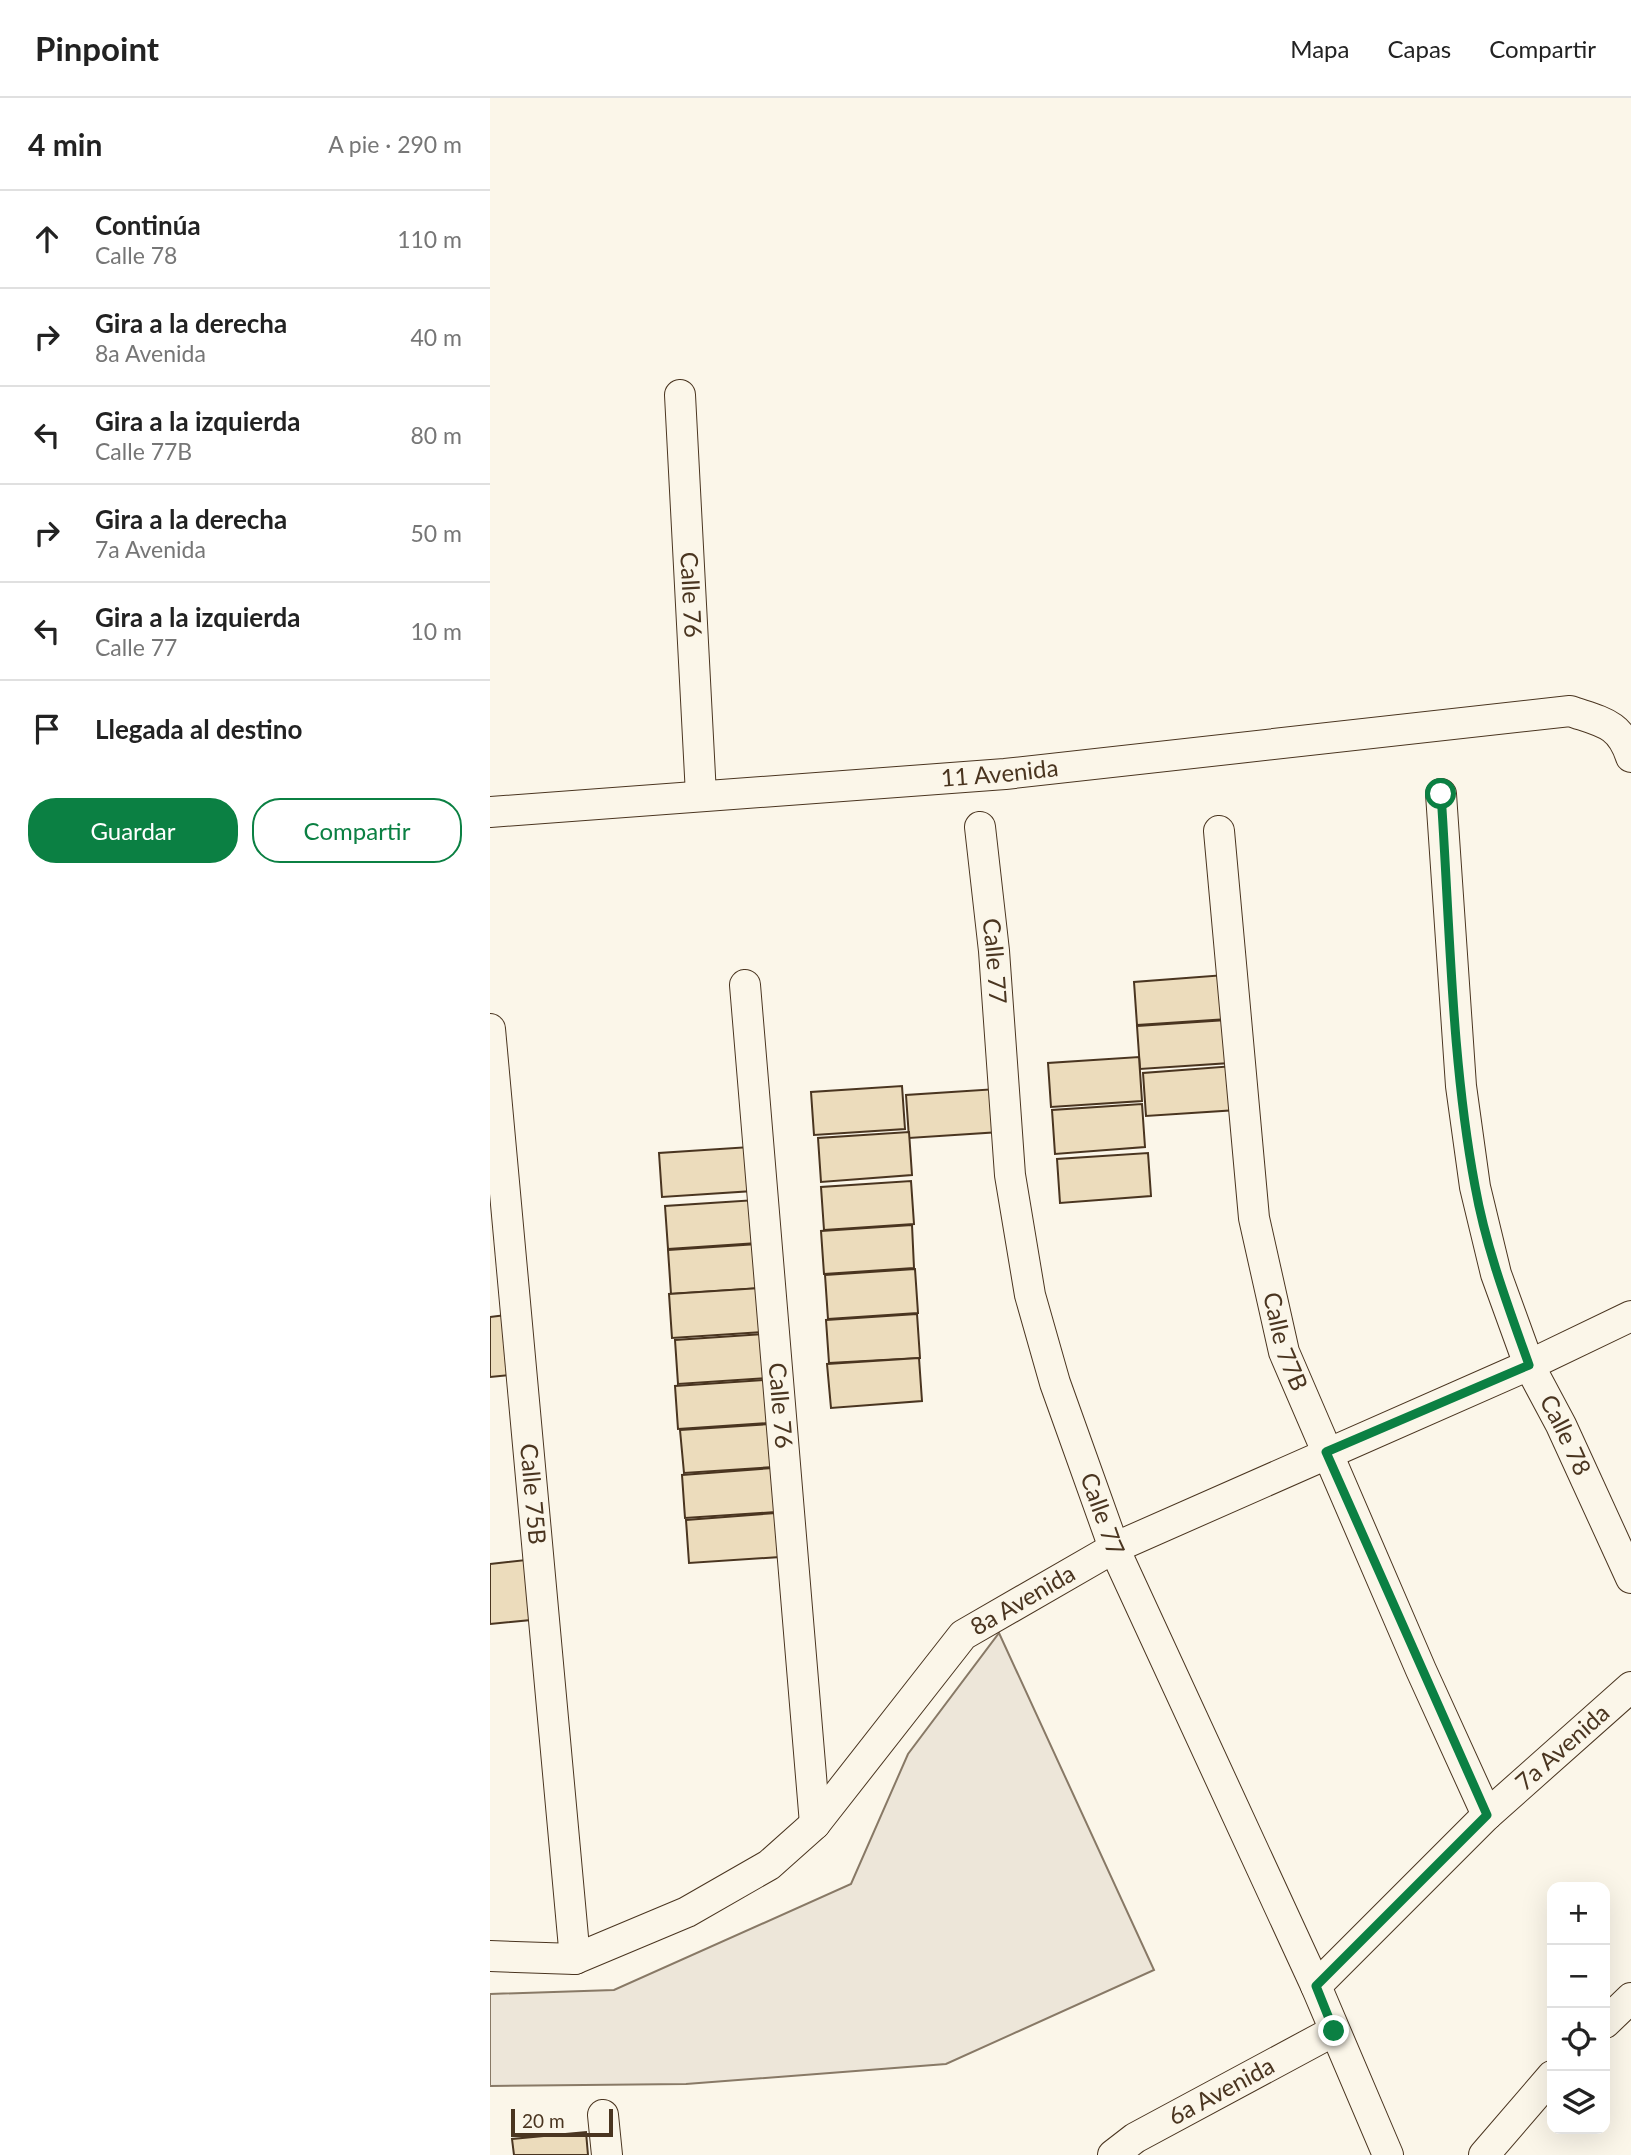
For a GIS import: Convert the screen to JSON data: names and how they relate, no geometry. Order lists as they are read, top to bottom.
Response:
{
  "streets": {
    "street": [
      "Calle 76",
      "11 Avenida",
      "Calle 77",
      "Calle 77B",
      "Calle 78",
      "Calle 75B",
      "8a Avenida",
      "7a Avenida",
      "6a Avenida"
    ]
  },
  "crossings": [
    ["Calle 76", "11 Avenida"],
    ["Calle 76", "8a Avenida"],
    ["Calle 77", "8a Avenida"],
    ["Calle 77", "7a Avenida"],
    ["Calle 77", "6a Avenida"],
    ["Calle 77B", "8a Avenida"],
    ["Calle 77B", "7a Avenida"],
    ["Calle 78", "8a Avenida"],
    ["Calle 75B", "8a Avenida"]
  ],
  "scale_bar": "20 m",
  "page": {
    "header": "Pinpoint",
    "nav": ["Mapa", "Capas", "Compartir"],
    "heading": ["4 min", "A pie · 290 m"],
    "list": [
      ["Continúa", "Calle 78", "110 m"],
      ["Gira a la derecha", "8a Avenida", "40 m"],
      ["Gira a la izquierda", "Calle 77B", "80 m"],
      ["Gira a la derecha", "7a Avenida", "50 m"],
      ["Gira a la izquierda", "Calle 77", "10 m"],
      "Llegada al destino"
    ],
    "buttons": ["Guardar", "Compartir"],
    "map_buttons": ["+", "−"],
    "scale": "20 m"
  }
}
